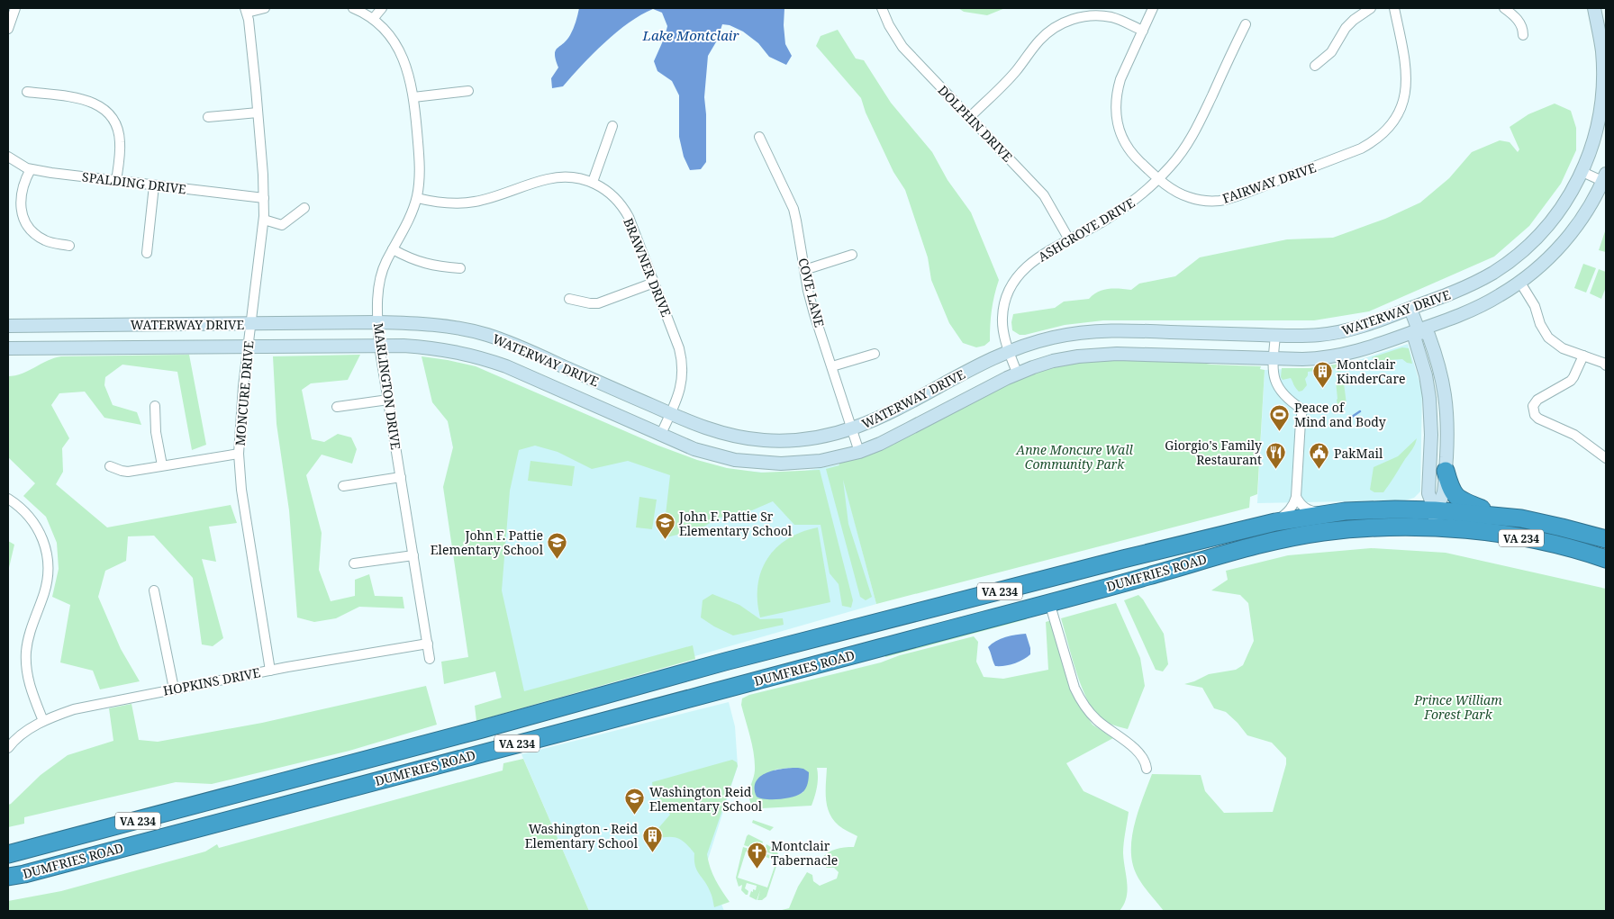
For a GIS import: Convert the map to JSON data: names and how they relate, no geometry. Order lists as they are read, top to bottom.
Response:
{
  "streets": {
    "highway": ["VA 234", "DUMFRIES ROAD"],
    "street": [
      "DOLPHIN DRIVE",
      "SPALDING DRIVE",
      "FAIRWAY DRIVE",
      "ASHGROVE DRIVE",
      "BRAWNER DRIVE",
      "COVE LANE",
      "WATERWAY DRIVE",
      "MARLINGTON DRIVE",
      "MONCURE DRIVE",
      "HOPKINS DRIVE"
    ]
  },
  "crossings": [
    ["DOLPHIN DRIVE", "ASHGROVE DRIVE"],
    ["SPALDING DRIVE", "MONCURE DRIVE"],
    ["FAIRWAY DRIVE", "ASHGROVE DRIVE"],
    ["ASHGROVE DRIVE", "WATERWAY DRIVE"],
    ["BRAWNER DRIVE", "WATERWAY DRIVE"],
    ["BRAWNER DRIVE", "MARLINGTON DRIVE"],
    ["COVE LANE", "WATERWAY DRIVE"],
    ["WATERWAY DRIVE", "MARLINGTON DRIVE"],
    ["WATERWAY DRIVE", "MONCURE DRIVE"],
    ["MARLINGTON DRIVE", "HOPKINS DRIVE"],
    ["MONCURE DRIVE", "HOPKINS DRIVE"]
  ],
  "water": ["Lake Montclair"],
  "parks": ["Anne Moncure Wall Community Park", "Prince William Forest Park"],
  "places": {
    "building": ["Montclair KinderCare", "Washington - Reid Elementary School"],
    "sports": ["Peace of Mind and Body"],
    "restaurant": ["Giorgio's Family Restaurant"],
    "public building": ["PakMail"],
    "school or university": ["John F. Pattie Sr Elementary School", "John F. Pattie Elementary School", "Washington Reid Elementary School"],
    "church": ["Montclair Tabernacle"]
  }
}
